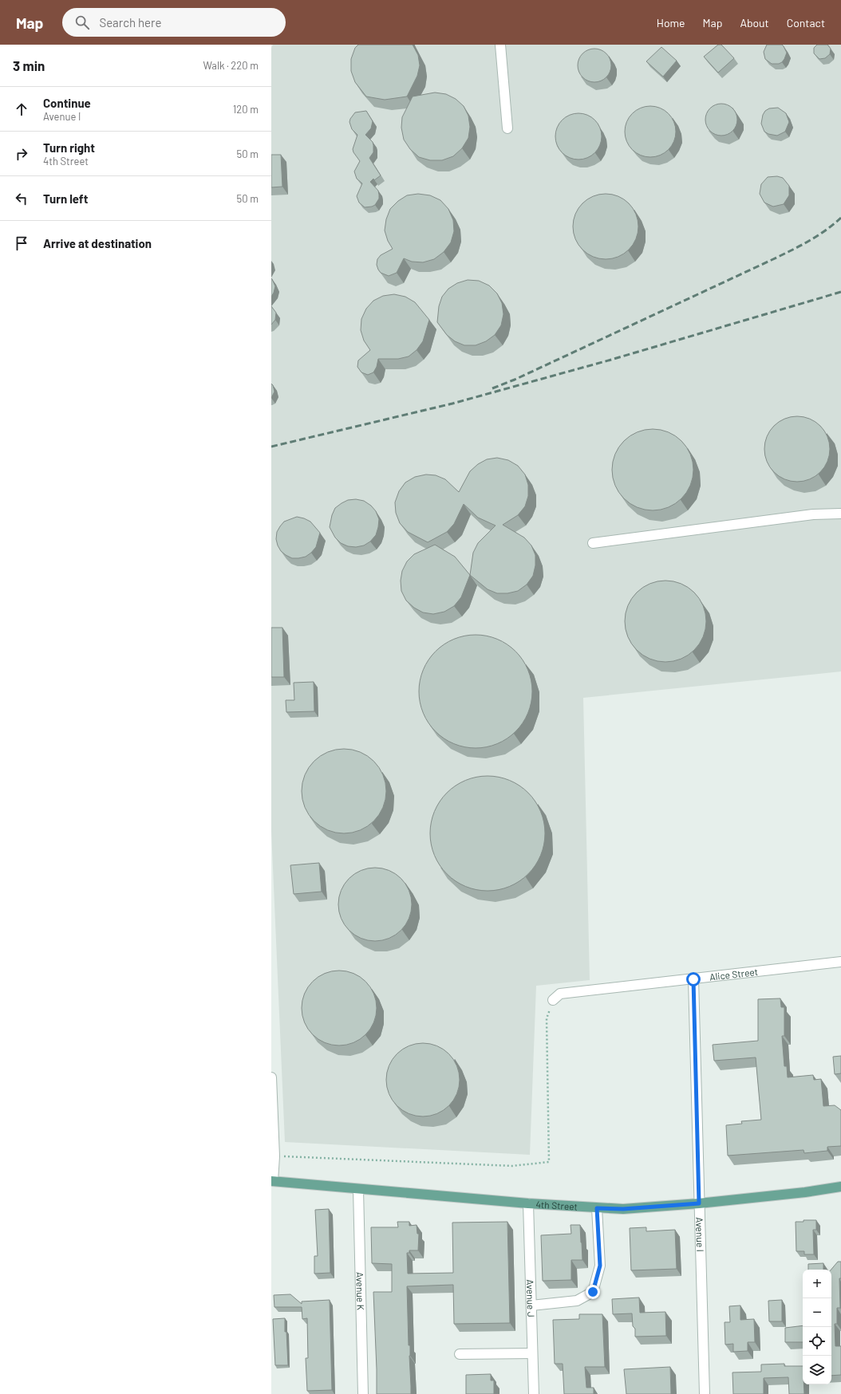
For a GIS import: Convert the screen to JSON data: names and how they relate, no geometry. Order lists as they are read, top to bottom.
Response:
{
  "streets": {
    "main road": ["4th Street"],
    "street": [
      "Alice Street",
      "Avenue I",
      "Avenue K",
      "Avenue J"
    ]
  },
  "crossings": [
    ["Alice Street", "Avenue I"],
    ["4th Street", "Avenue I"],
    ["4th Street", "Avenue K"],
    ["4th Street", "Avenue J"]
  ],
  "page": {
    "header": "Map",
    "search": "Search here",
    "nav": [
      "Home",
      "Map",
      "About",
      "Contact"
    ],
    "heading": ["3 min", "Walk · 220 m"],
    "list": [
      ["Continue", "Avenue I", "120 m"],
      ["Turn right", "4th Street", "50 m"],
      ["Turn left", "50 m"],
      "Arrive at destination"
    ],
    "map_buttons": ["+", "−"]
  }
}
